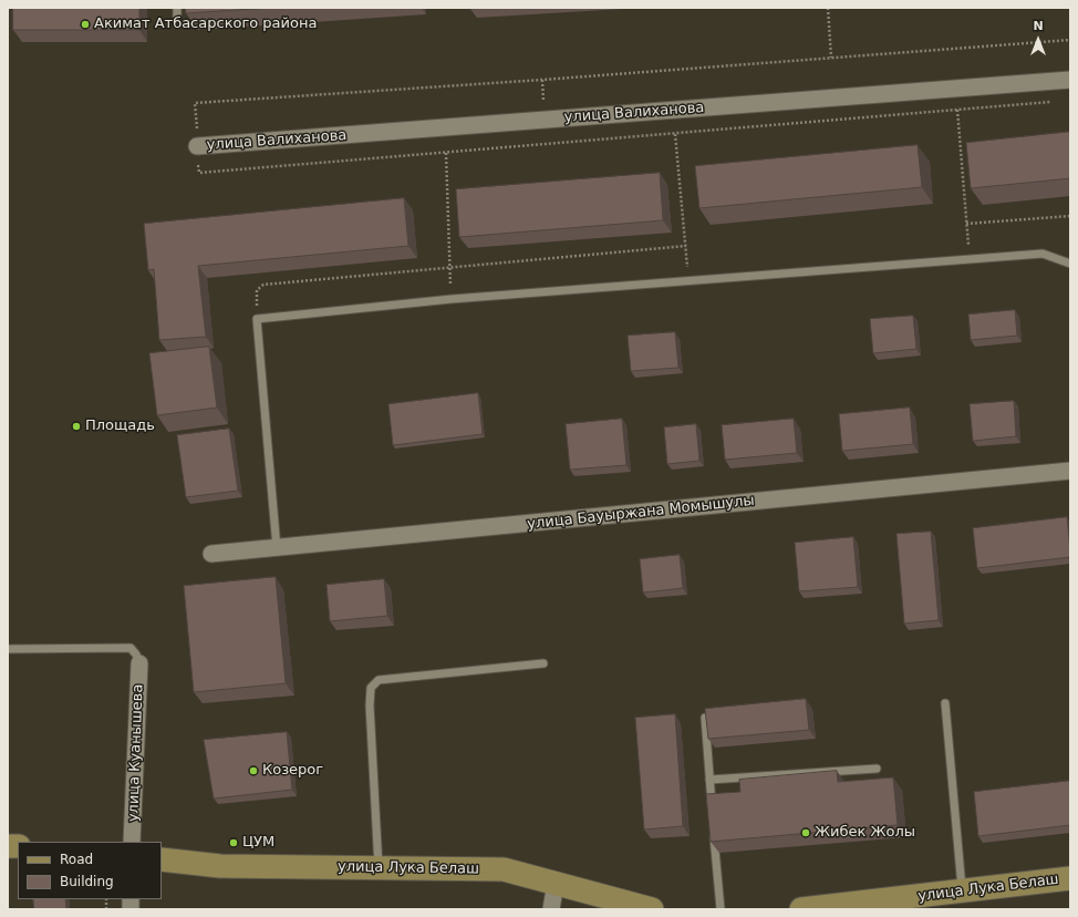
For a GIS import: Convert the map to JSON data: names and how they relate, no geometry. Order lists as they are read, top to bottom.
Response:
{
  "streets": {
    "main road": ["улица Лука Белаш"],
    "street": ["улица Валиханова", "улица Бауыржана Момышулы", "улица Куанышева"]
  },
  "places": [
    "Акимат Атбасарского района",
    "Площадь",
    "Козерог",
    "Жибек Жолы",
    "ЦУМ"
  ],
  "legend": ["Road", "Building"],
  "north": "top"
}
